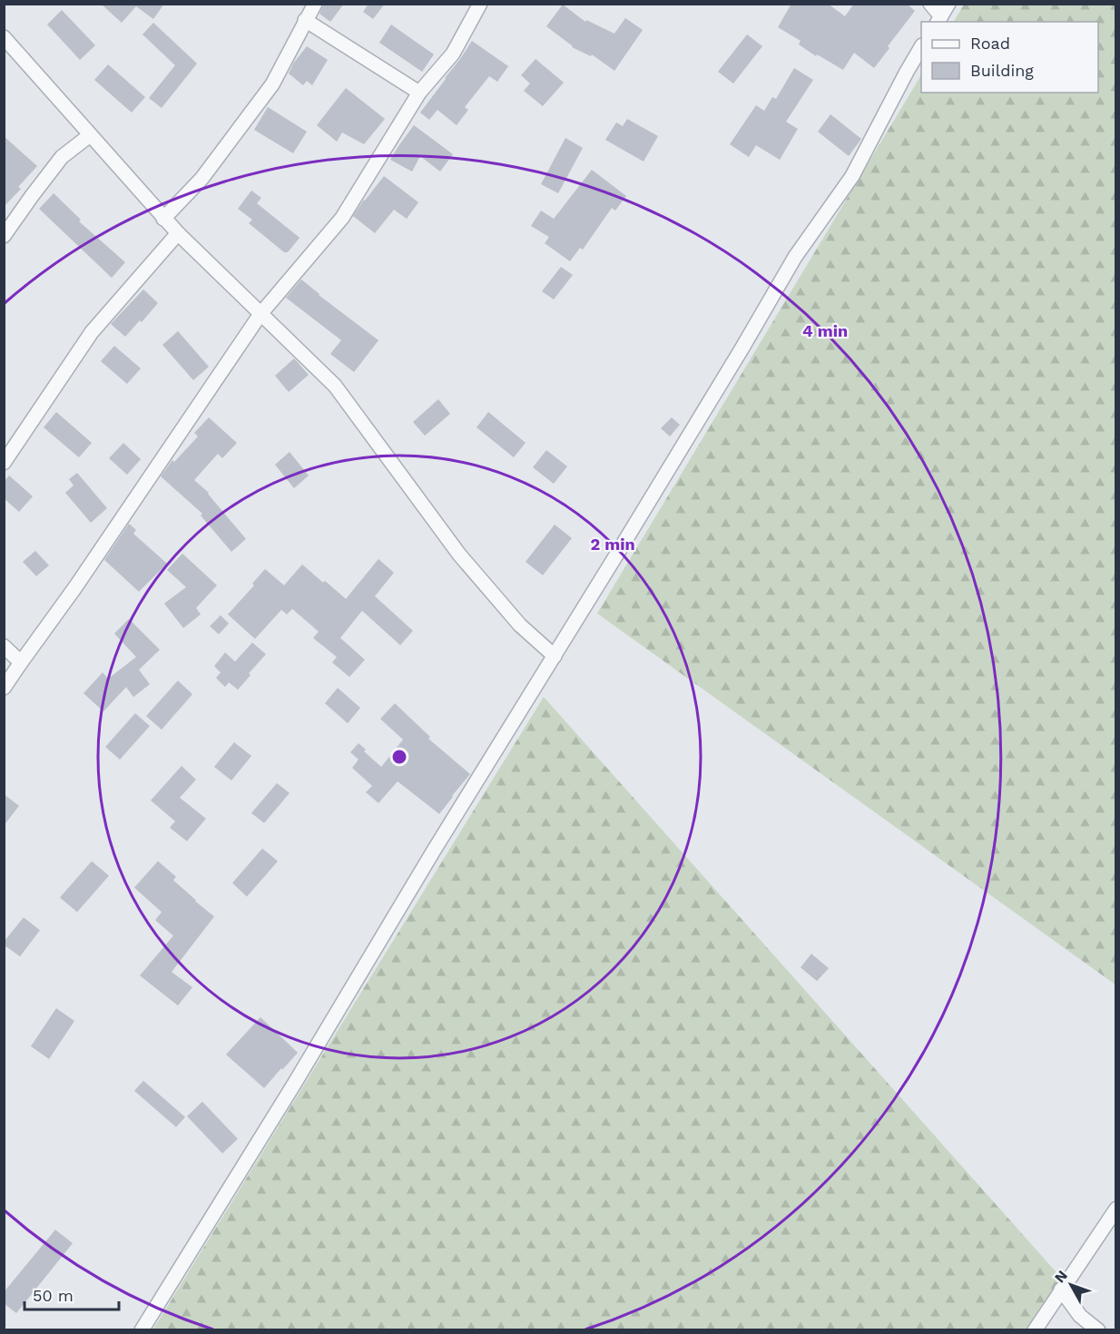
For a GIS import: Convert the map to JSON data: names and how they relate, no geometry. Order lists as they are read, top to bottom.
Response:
{
  "legend": ["Road", "Building"],
  "scale_bar": "50 m",
  "north": "top left",
  "rings": ["4 min", "2 min"]
}
